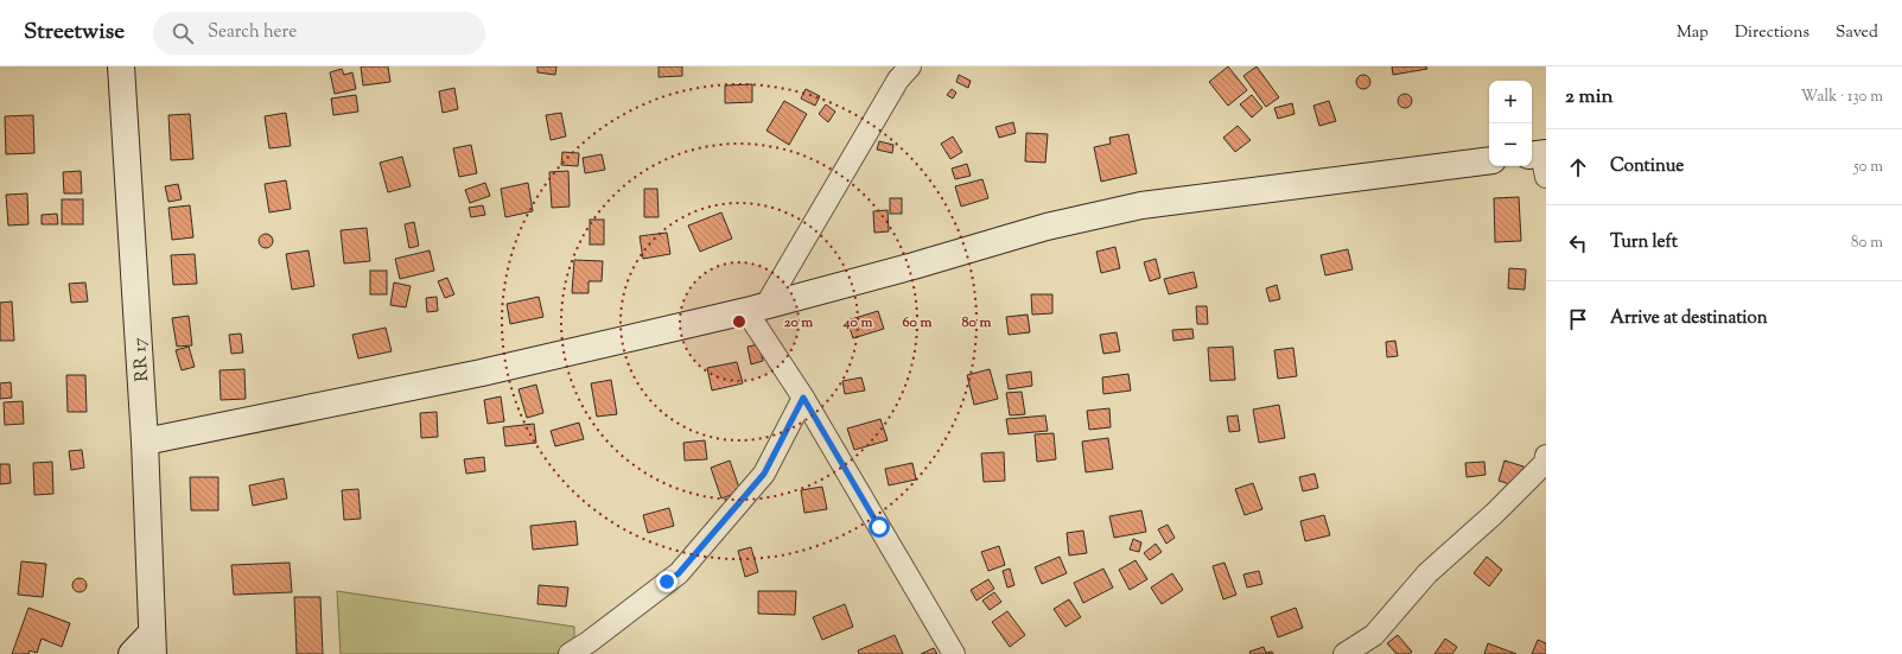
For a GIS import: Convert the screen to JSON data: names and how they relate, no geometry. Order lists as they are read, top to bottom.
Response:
{
  "streets": {
    "street": ["RR 17"]
  },
  "page": {
    "header": "Streetwise",
    "search": "Search here",
    "nav": ["Map", "Directions", "Saved"],
    "heading": ["2 min", "Walk · 130 m"],
    "map_buttons": ["+", "−"],
    "list": [
      ["Continue", "50 m"],
      ["Turn left", "80 m"],
      "Arrive at destination"
    ]
  },
  "rings": [
    "20 m",
    "40 m",
    "60 m",
    "80 m"
  ]
}
